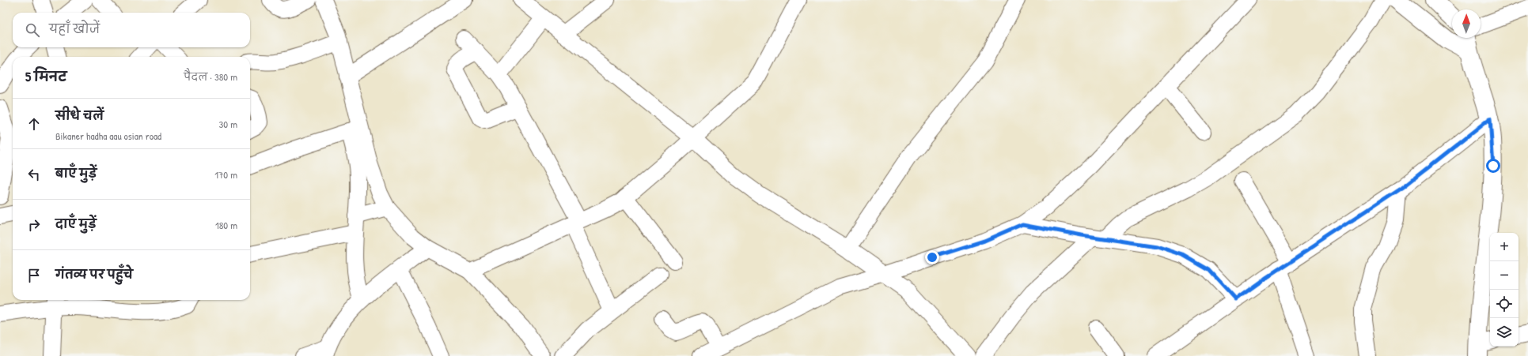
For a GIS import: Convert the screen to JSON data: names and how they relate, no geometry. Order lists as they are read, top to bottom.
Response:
{
  "north": "top",
  "page": {
    "search": "यहाँ खोजें",
    "heading": ["5 मिनट", "पैदल · 380 m"],
    "list": [
      ["सीधे चलें", "Bikaner hadha aau osian road", "30 m"],
      ["बाएँ मुड़ें", "170 m"],
      ["दाएँ मुड़ें", "180 m"],
      "गंतव्य पर पहुँचे"
    ],
    "map_buttons": ["+", "−"]
  }
}
